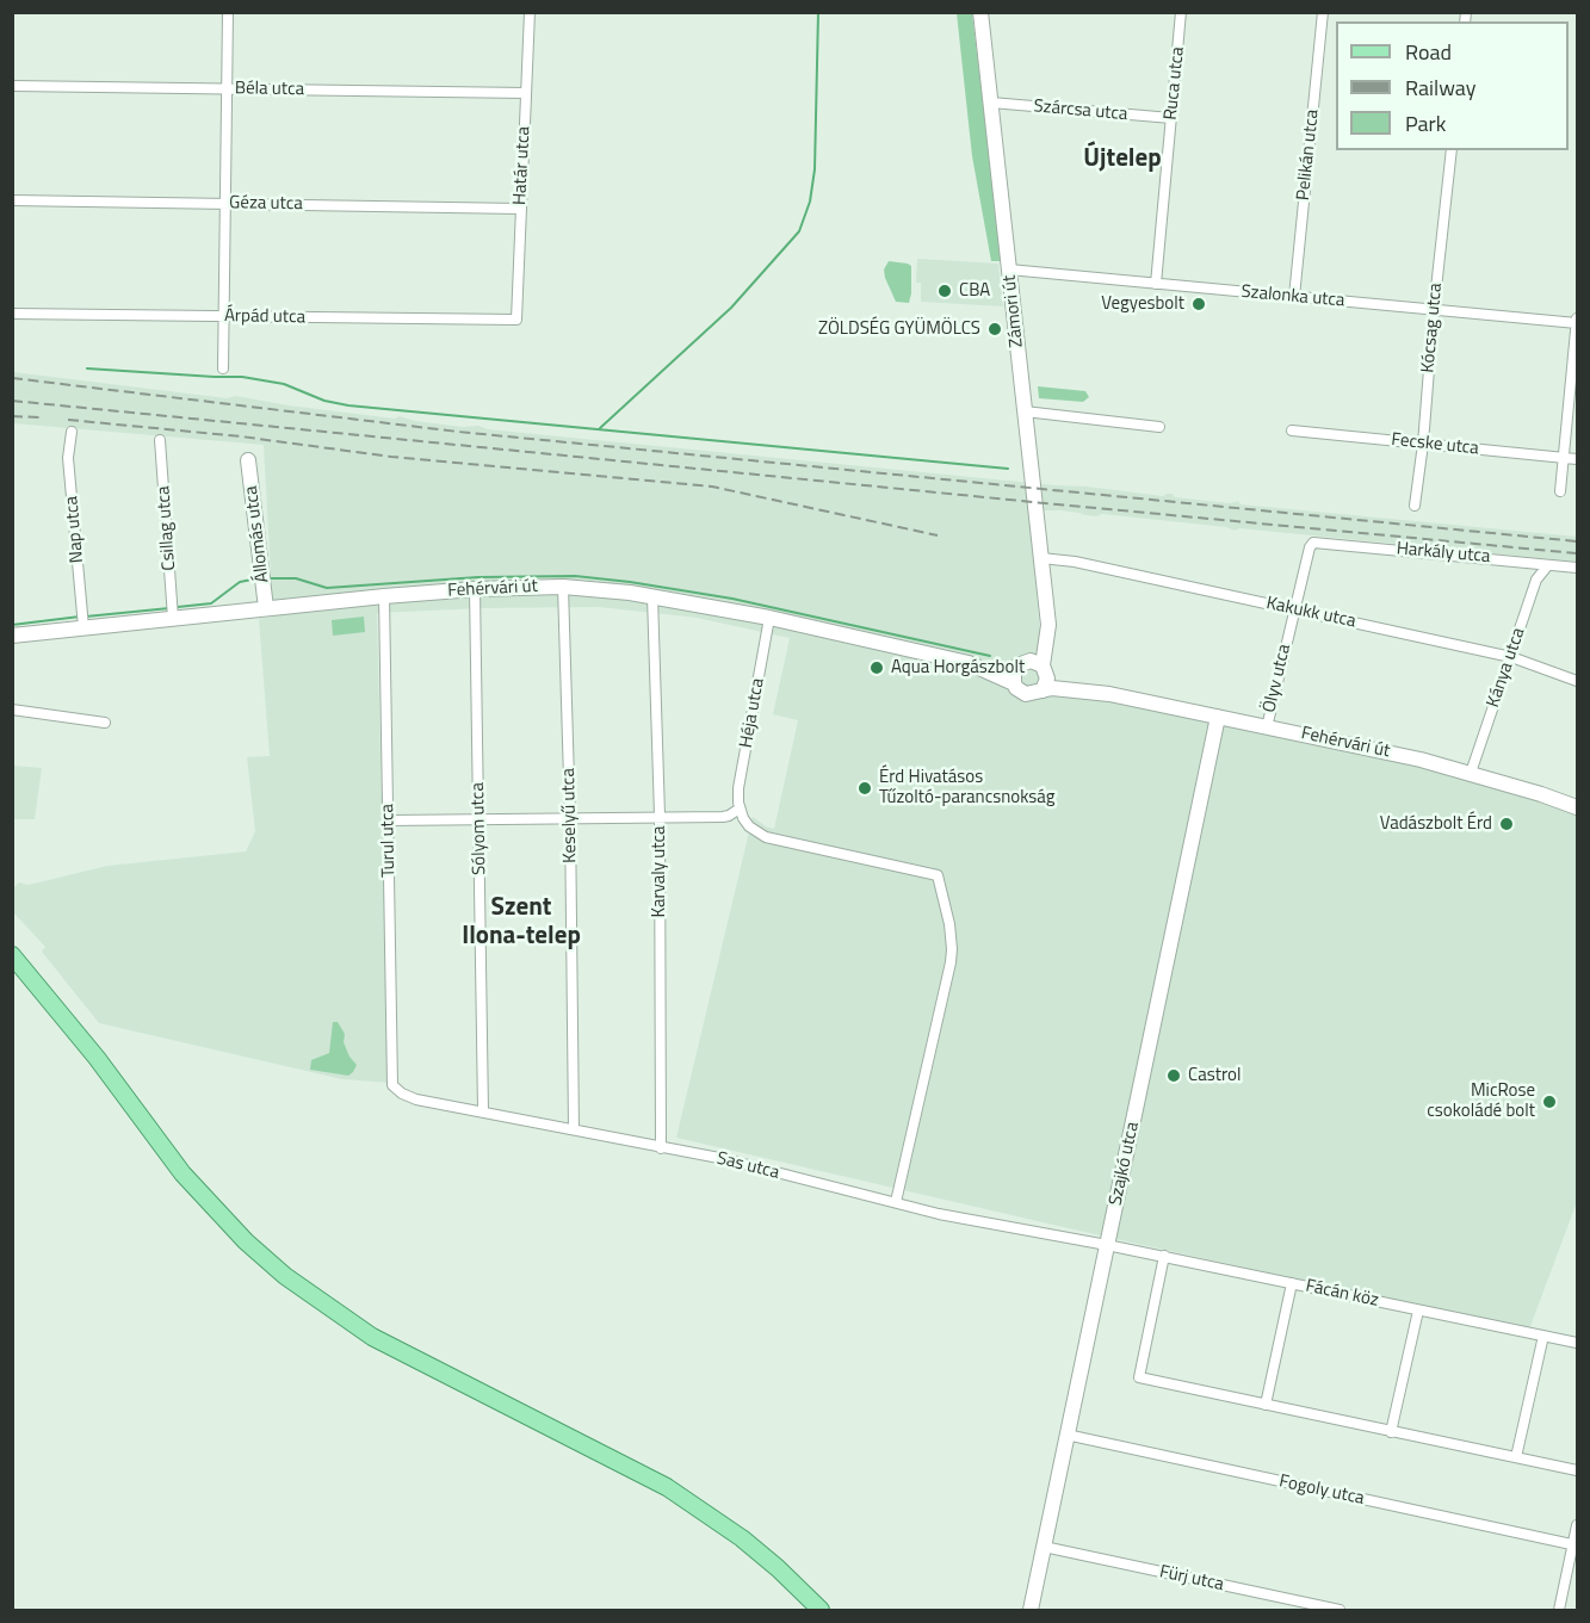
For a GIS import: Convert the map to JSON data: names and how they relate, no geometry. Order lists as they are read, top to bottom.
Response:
{
  "streets": {
    "main road": [
      "Zámori út",
      "Állomás utca",
      "Fehérvári út",
      "Szajkó utca"
    ],
    "street": [
      "Ruca utca",
      "Béla utca",
      "Szárcsa utca",
      "Pelikán utca",
      "Határ utca",
      "Géza utca",
      "Szalonka utca",
      "Árpád utca",
      "Kócsag utca",
      "Fecske utca",
      "Csillag utca",
      "Nap utca",
      "Harkály utca",
      "Kakukk utca",
      "Kánya utca",
      "Ölyv utca",
      "Héja utca",
      "Keselyű utca",
      "Sólyom utca",
      "Turul utca",
      "Karvaly utca",
      "Sas utca",
      "Fácán köz",
      "Fogoly utca",
      "Fürj utca"
    ]
  },
  "crossings": [
    ["Ruca utca", "Szárcsa utca"],
    ["Ruca utca", "Szalonka utca"],
    ["Béla utca", "Határ utca"],
    ["Szárcsa utca", "Zámori út"],
    ["Pelikán utca", "Szalonka utca"],
    ["Határ utca", "Géza utca"],
    ["Határ utca", "Árpád utca"],
    ["Szalonka utca", "Zámori út"],
    ["Szalonka utca", "Kócsag utca"],
    ["Zámori út", "Fehérvári út"],
    ["Zámori út", "Kakukk utca"],
    ["Kócsag utca", "Fecske utca"],
    ["Csillag utca", "Fehérvári út"],
    ["Nap utca", "Fehérvári út"],
    ["Állomás utca", "Fehérvári út"],
    ["Harkály utca", "Kánya utca"],
    ["Harkály utca", "Ölyv utca"],
    ["Fehérvári út", "Kánya utca"],
    ["Fehérvári út", "Ölyv utca"],
    ["Fehérvári út", "Héja utca"],
    ["Fehérvári út", "Keselyű utca"],
    ["Fehérvári út", "Sólyom utca"],
    ["Fehérvári út", "Turul utca"],
    ["Fehérvári út", "Karvaly utca"],
    ["Fehérvári út", "Szajkó utca"],
    ["Kakukk utca", "Kánya utca"],
    ["Kakukk utca", "Ölyv utca"],
    ["Keselyű utca", "Sas utca"],
    ["Sólyom utca", "Sas utca"],
    ["Turul utca", "Sas utca"],
    ["Karvaly utca", "Sas utca"],
    ["Szajkó utca", "Sas utca"],
    ["Szajkó utca", "Fácán köz"],
    ["Szajkó utca", "Fogoly utca"],
    ["Szajkó utca", "Fürj utca"],
    ["Sas utca", "Fácán köz"]
  ],
  "districts": ["Újtelep", "Szent Ilona-telep"],
  "places": [
    "CBA",
    "Vegyesbolt",
    "ZÖLDSÉG GYÜMÖLCS",
    "Aqua Horgászbolt",
    "Érd Hivatásos Tűzoltó-parancsnokság",
    "Vadászbolt Érd",
    "Castrol",
    "MicRose csokoládé bolt"
  ],
  "legend": ["Road", "Railway", "Park"]
}
